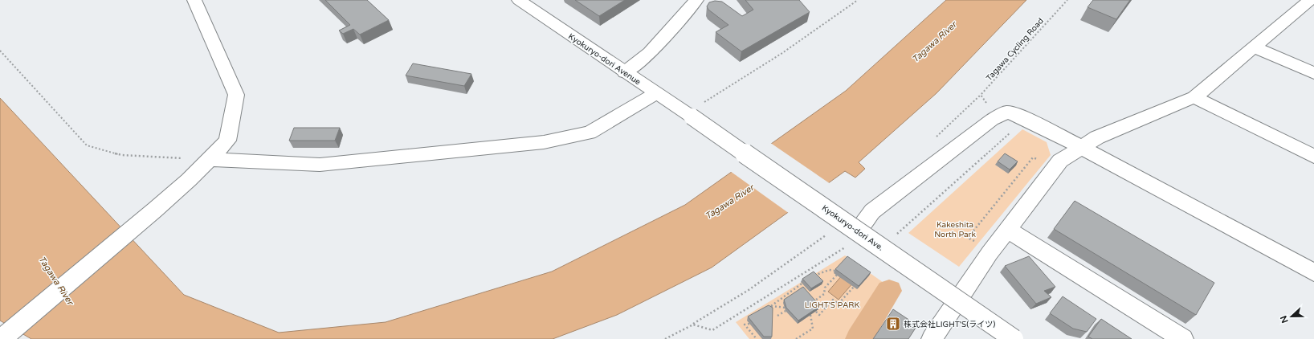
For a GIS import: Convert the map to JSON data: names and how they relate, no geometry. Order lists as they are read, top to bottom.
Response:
{
  "streets": {
    "street": ["Kyokuryo-dori Avenue", "Kyokuryo-dori Ave."],
    "path": ["Tagawa Cycling Road"]
  },
  "crossings": [
    ["Kyokuryo-dori Avenue", "Kyokuryo-dori Ave."]
  ],
  "water": ["Tagawa River"],
  "parks": ["Kakeshita North Park", "LIGHT'S PARK"],
  "places": {
    "building": ["株式会社LIGHT'S(ライツ)"]
  },
  "north": "left"
}
